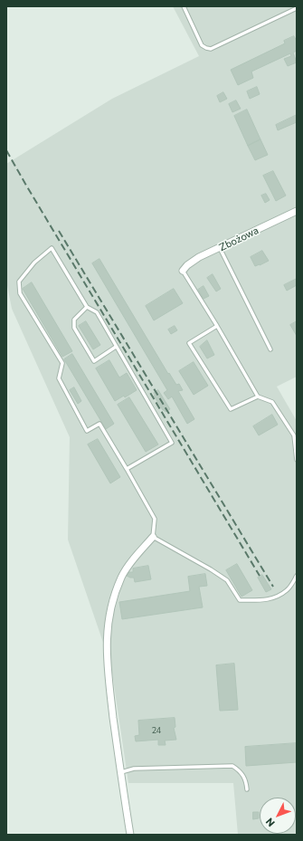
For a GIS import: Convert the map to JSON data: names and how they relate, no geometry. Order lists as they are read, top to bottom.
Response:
{
  "streets": {
    "street": ["Zbożowa"]
  },
  "house_numbers": ["24"],
  "north": "bottom left"
}
